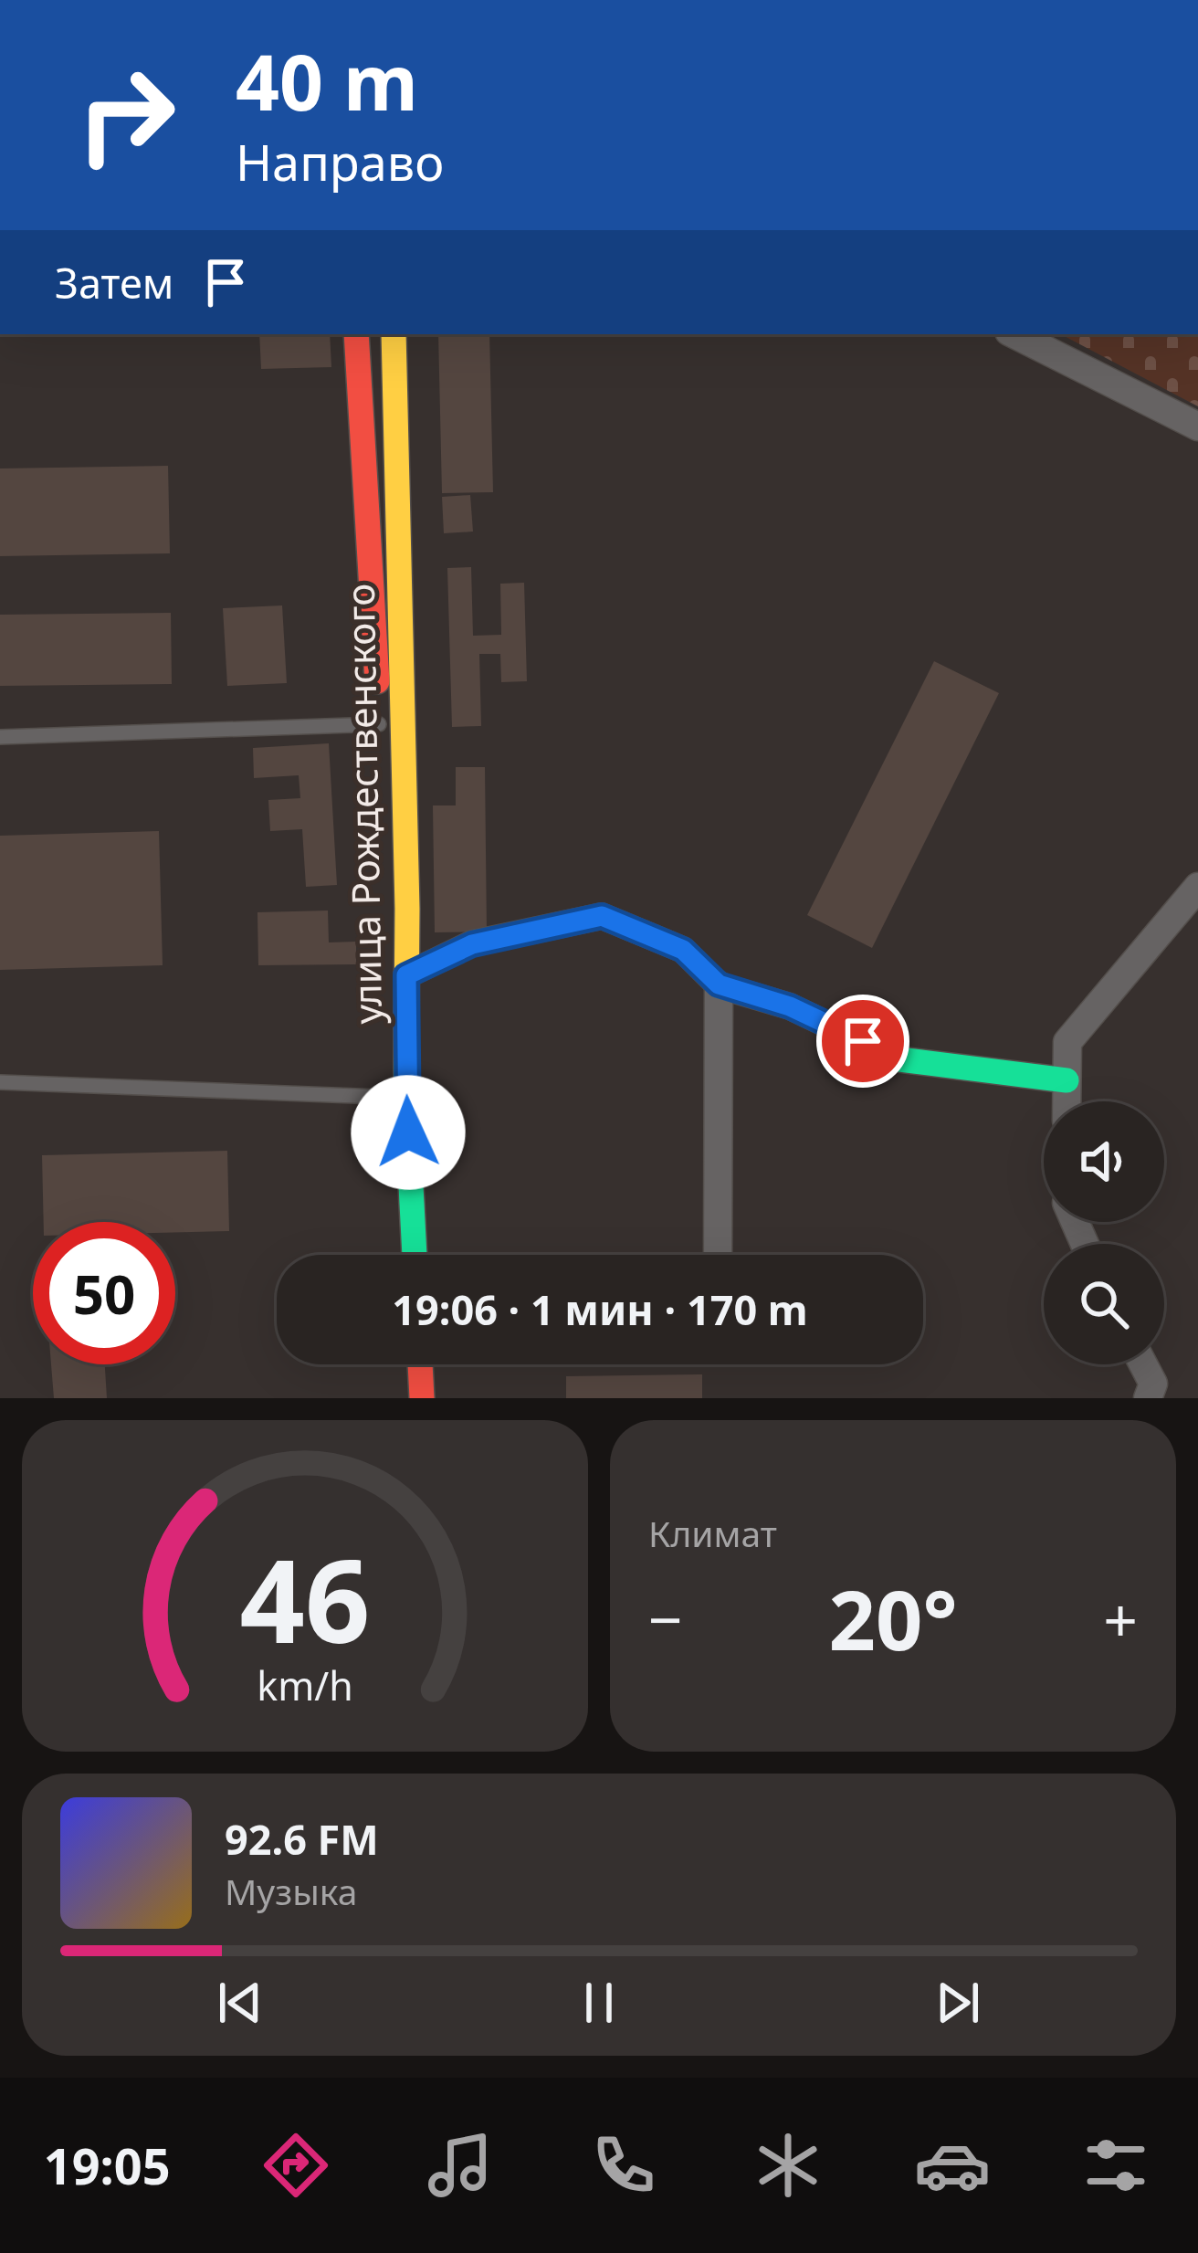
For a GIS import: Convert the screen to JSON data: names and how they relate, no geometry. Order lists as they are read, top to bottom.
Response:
{
  "streets": {
    "main road": ["улица Рождественского"]
  },
  "page": {
    "turn": ["40 m", "Направо"],
    "then": "Затем",
    "limit": "50",
    "trip": "19:06 · 1 мин · 170 m",
    "tile": "Климат",
    "heat": ["−", "20°", "+"],
    "song": ["92.6 FM", "Музыка"],
    "tabs": "19:05",
    "gauge": ["46", "km/h"]
  }
}
